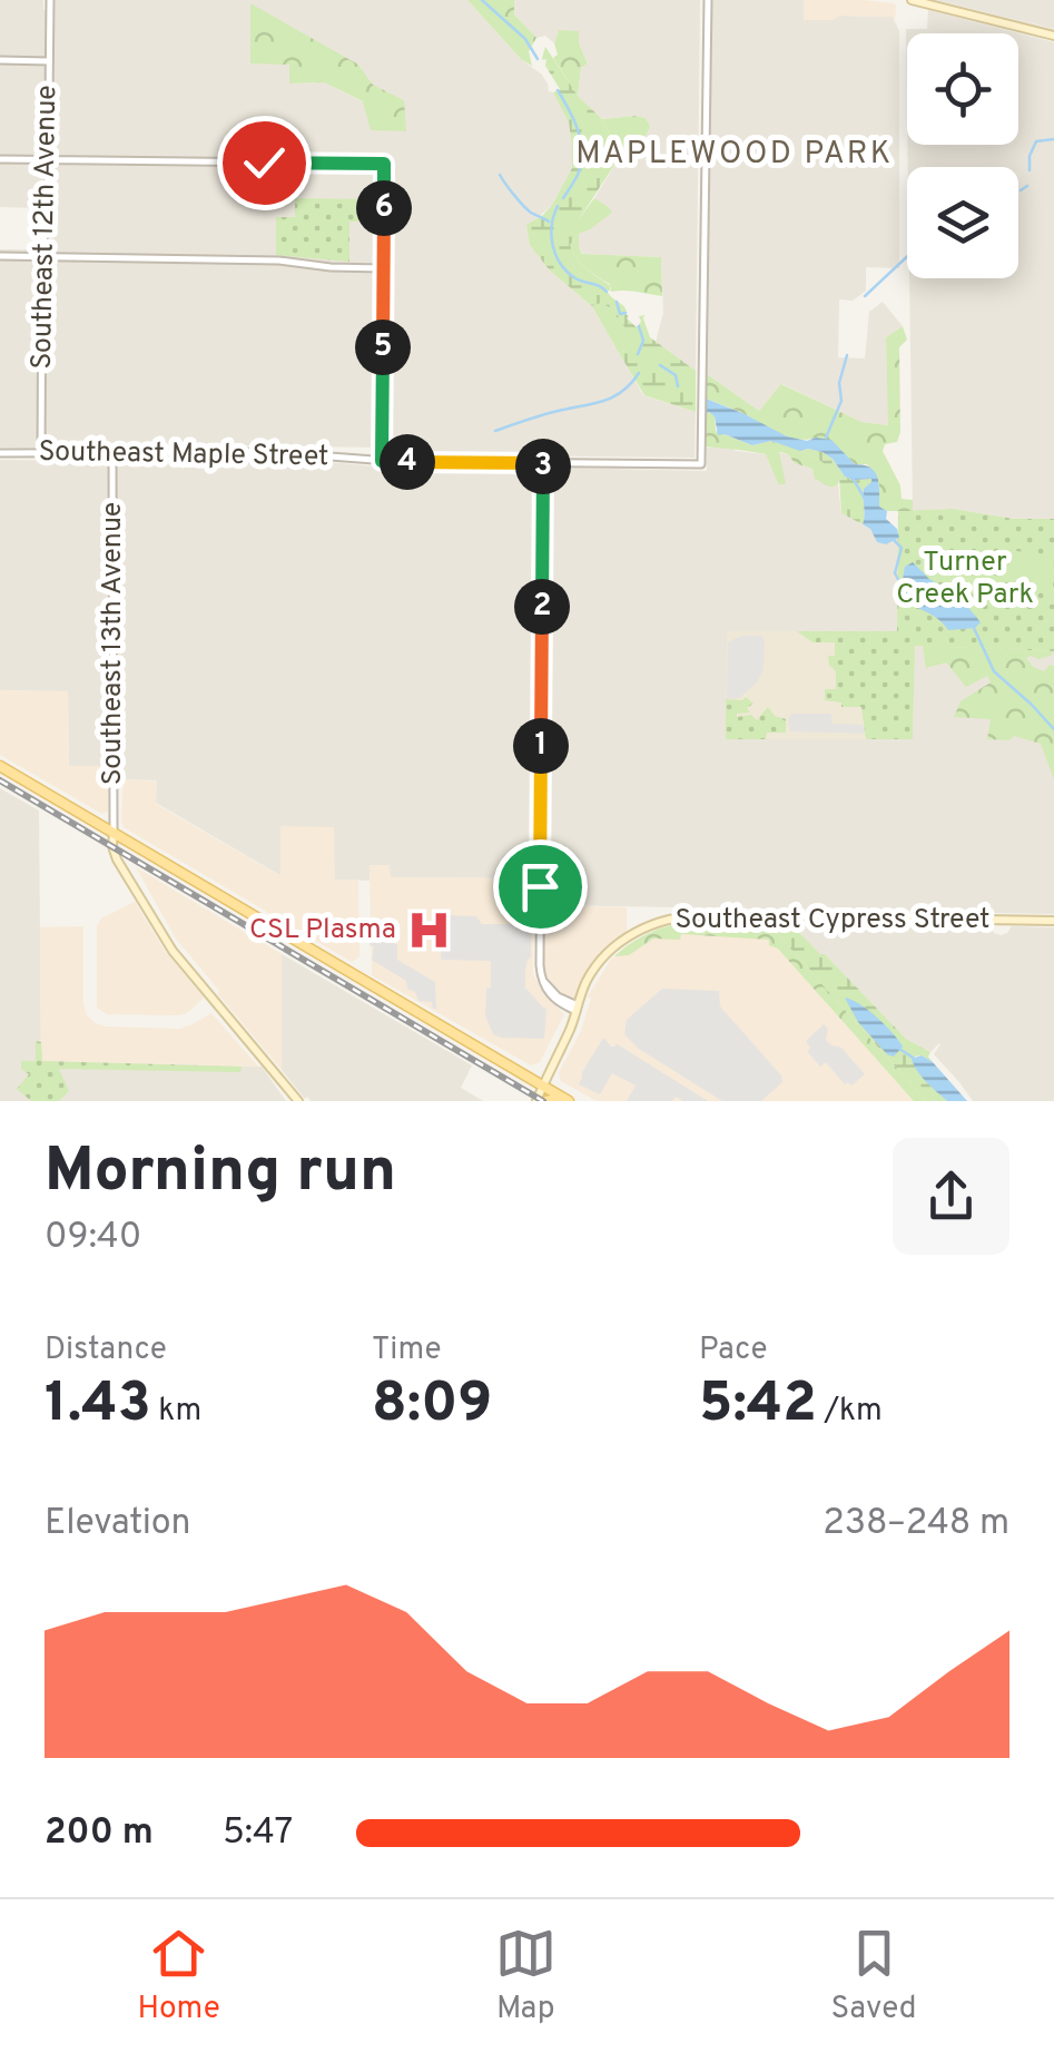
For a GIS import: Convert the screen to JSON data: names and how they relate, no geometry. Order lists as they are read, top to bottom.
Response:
{
  "streets": {
    "main road": ["Southeast Cypress Street"],
    "street": ["Southeast 12th Avenue", "Southeast Maple Street", "Southeast 13th Avenue"]
  },
  "crossings": [
    ["Southeast 12th Avenue", "Southeast Maple Street"],
    ["Southeast Maple Street", "Southeast 13th Avenue"]
  ],
  "districts": ["MAPLEWOOD PARK"],
  "parks": ["Turner Creek Park"],
  "places": {
    "hospital": ["CSL Plasma"]
  },
  "page": {
    "pins": [
      "6",
      "5",
      "4",
      "3",
      "2",
      "1"
    ],
    "heading": ["Morning run", "09:40"],
    "stats": [
      ["Distance", "1.43 km"],
      ["Time", "8:09"],
      ["Pace", "5:42 /km"]
    ],
    "chart": ["Elevation", "238–248 m"],
    "list": [
      {
        "name": "200 m",
        "note": "5:47"
      }
    ],
    "tabs": ["Home", "Map", "Saved"]
  }
}
